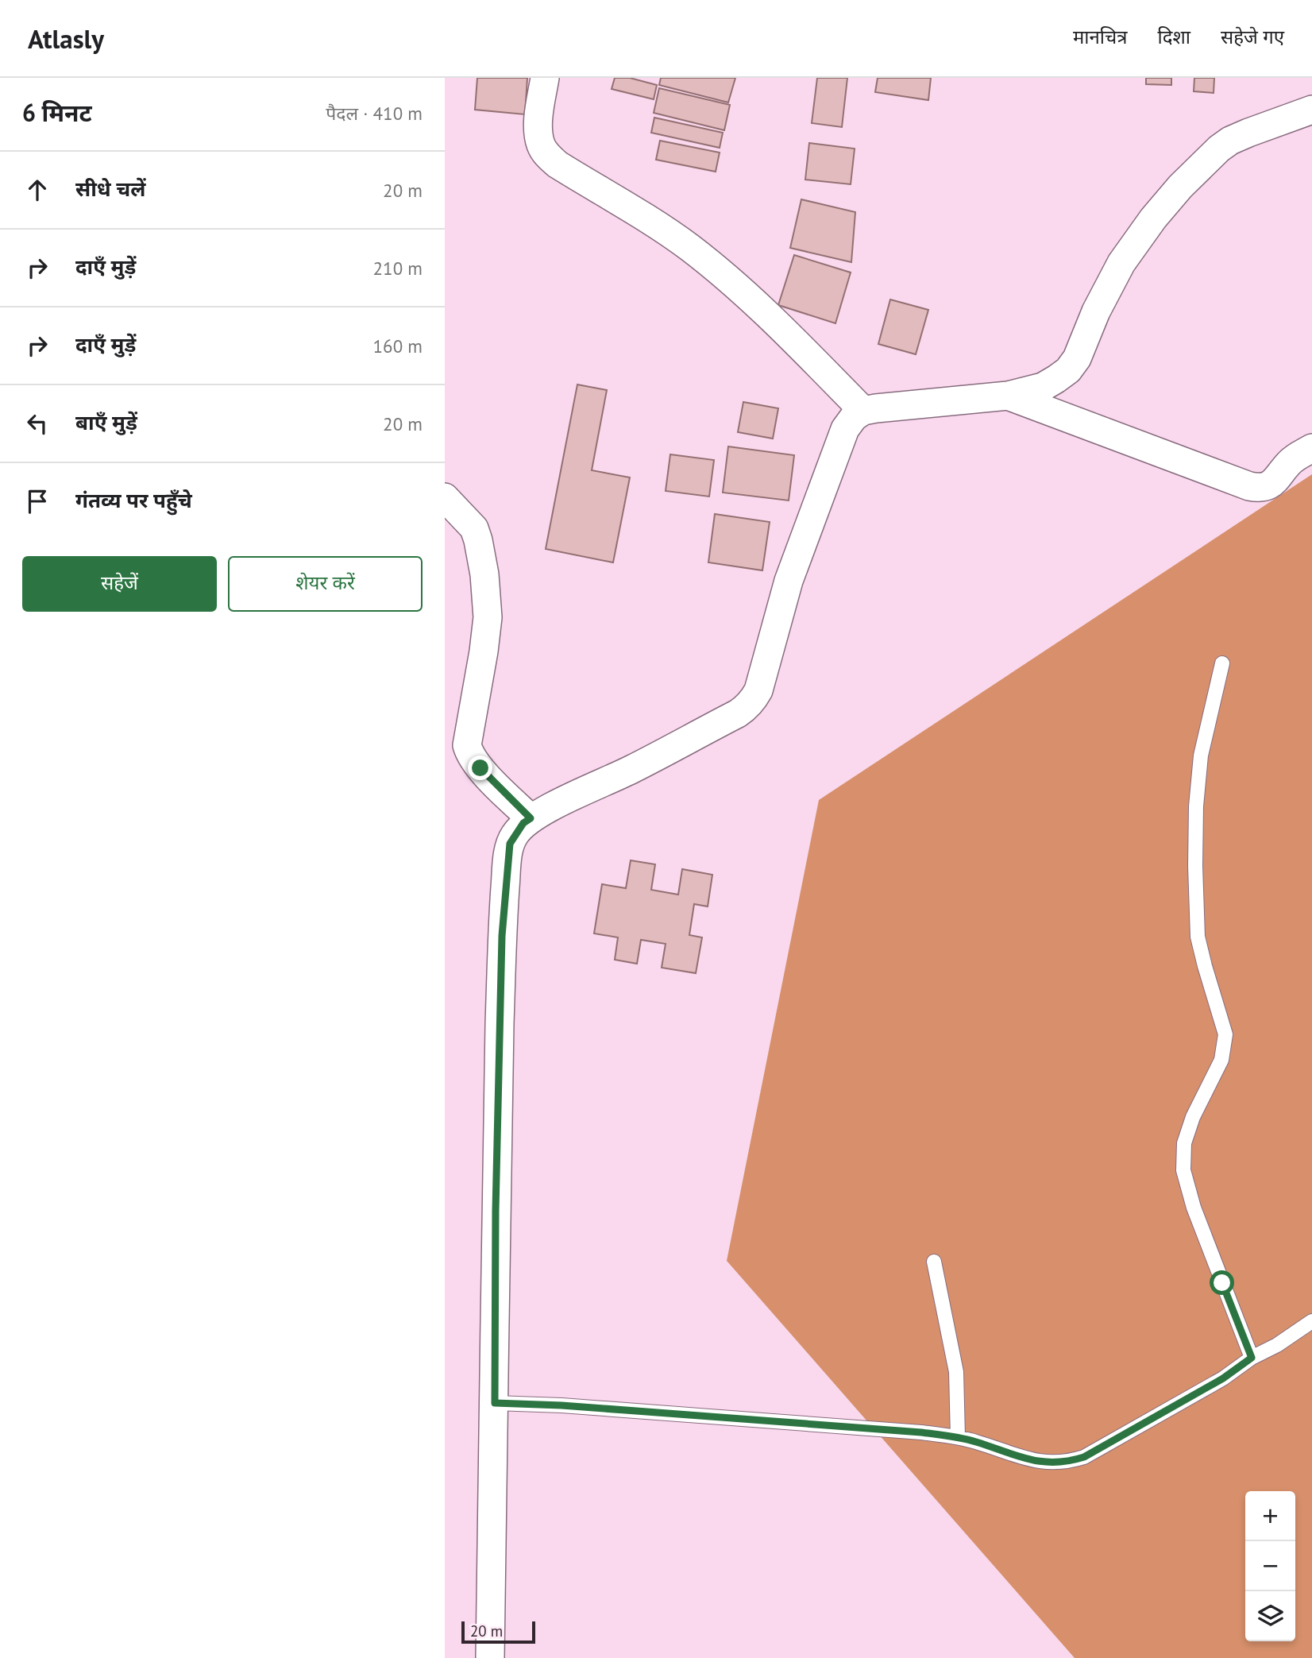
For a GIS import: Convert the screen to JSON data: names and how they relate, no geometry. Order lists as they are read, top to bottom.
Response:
{
  "scale_bar": "20 m",
  "page": {
    "header": "Atlasly",
    "nav": ["मानचित्र", "दिशा", "सहेजे गए"],
    "heading": ["6 मिनट", "पैदल · 410 m"],
    "list": [
      ["सीधे चलें", "20 m"],
      ["दाएँ मुड़ें", "210 m"],
      ["दाएँ मुड़ें", "160 m"],
      ["बाएँ मुड़ें", "20 m"],
      "गंतव्य पर पहुँचे"
    ],
    "buttons": ["सहेजें", "शेयर करें"],
    "map_buttons": ["+", "−"],
    "scale": "20 m"
  }
}
